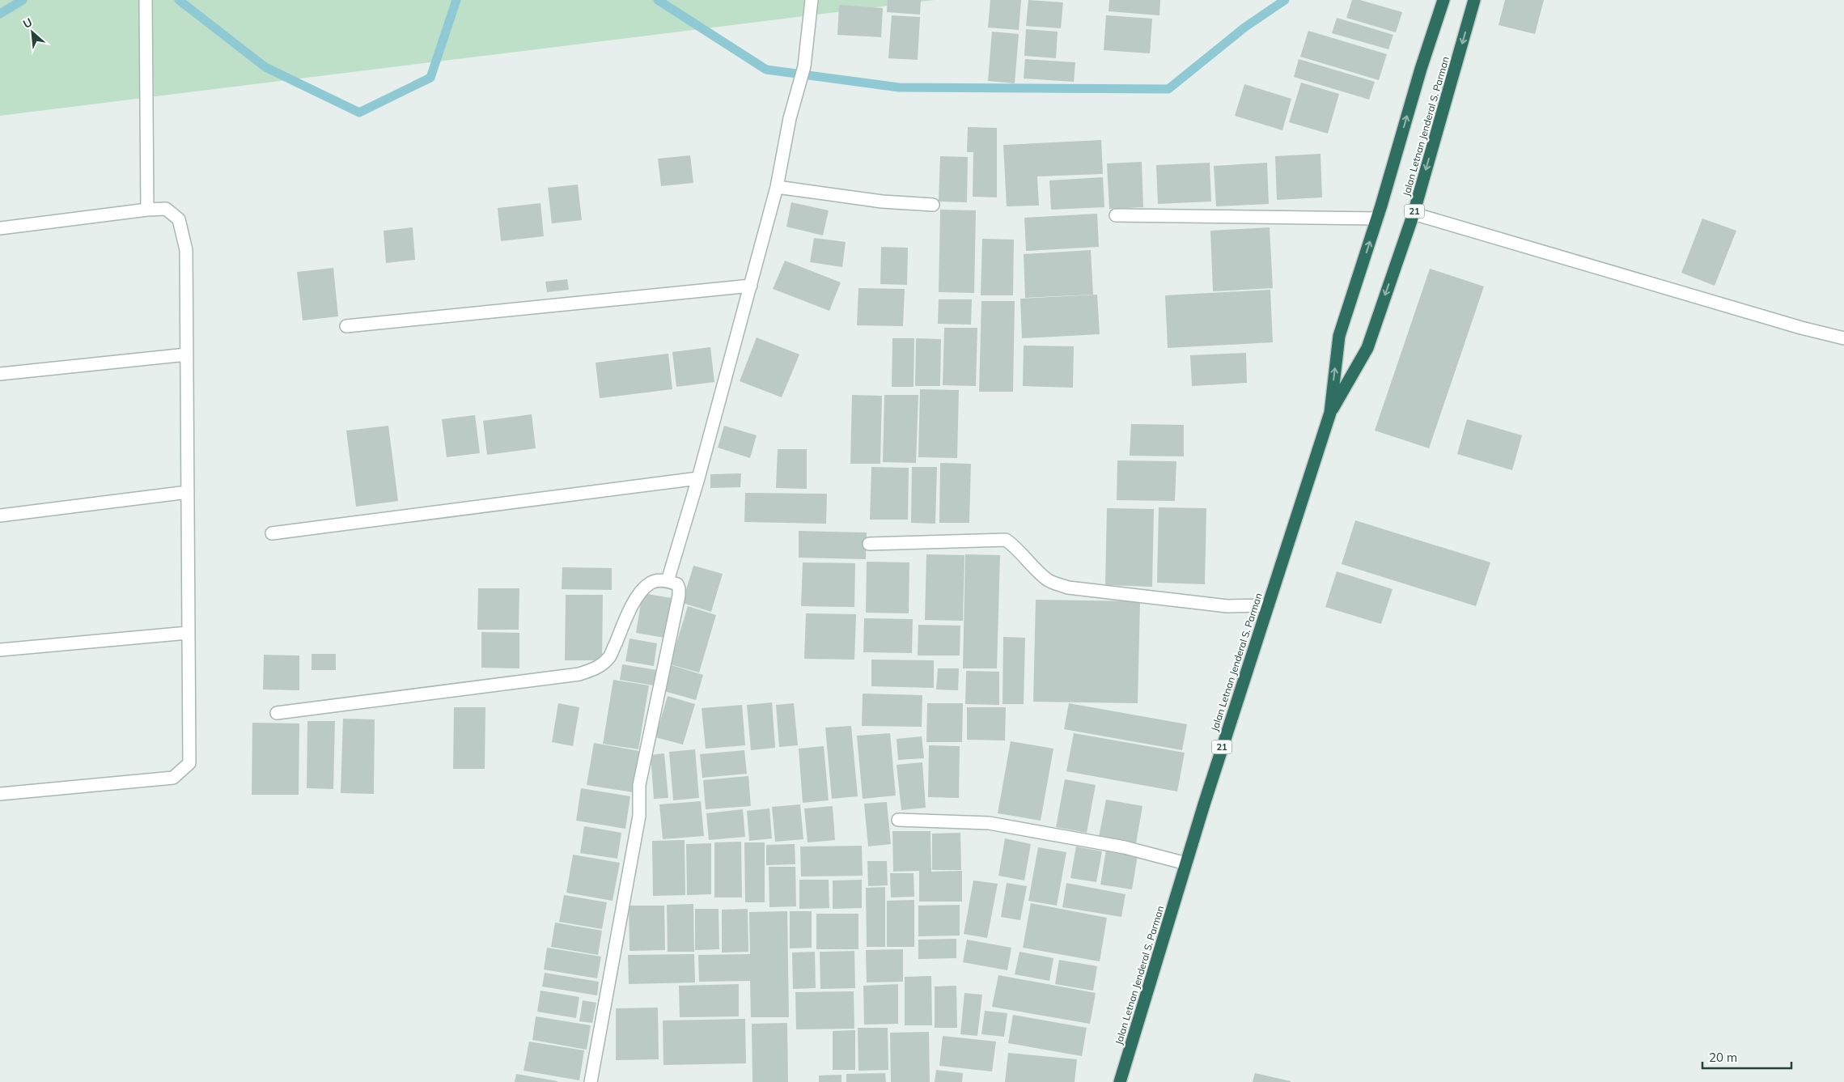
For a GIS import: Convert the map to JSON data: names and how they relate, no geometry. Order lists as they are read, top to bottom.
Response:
{
  "streets": {
    "highway": ["Jalan Letnan Jenderal S. Parman", "21"]
  },
  "scale_bar": "20 m",
  "north": "top left"
}
